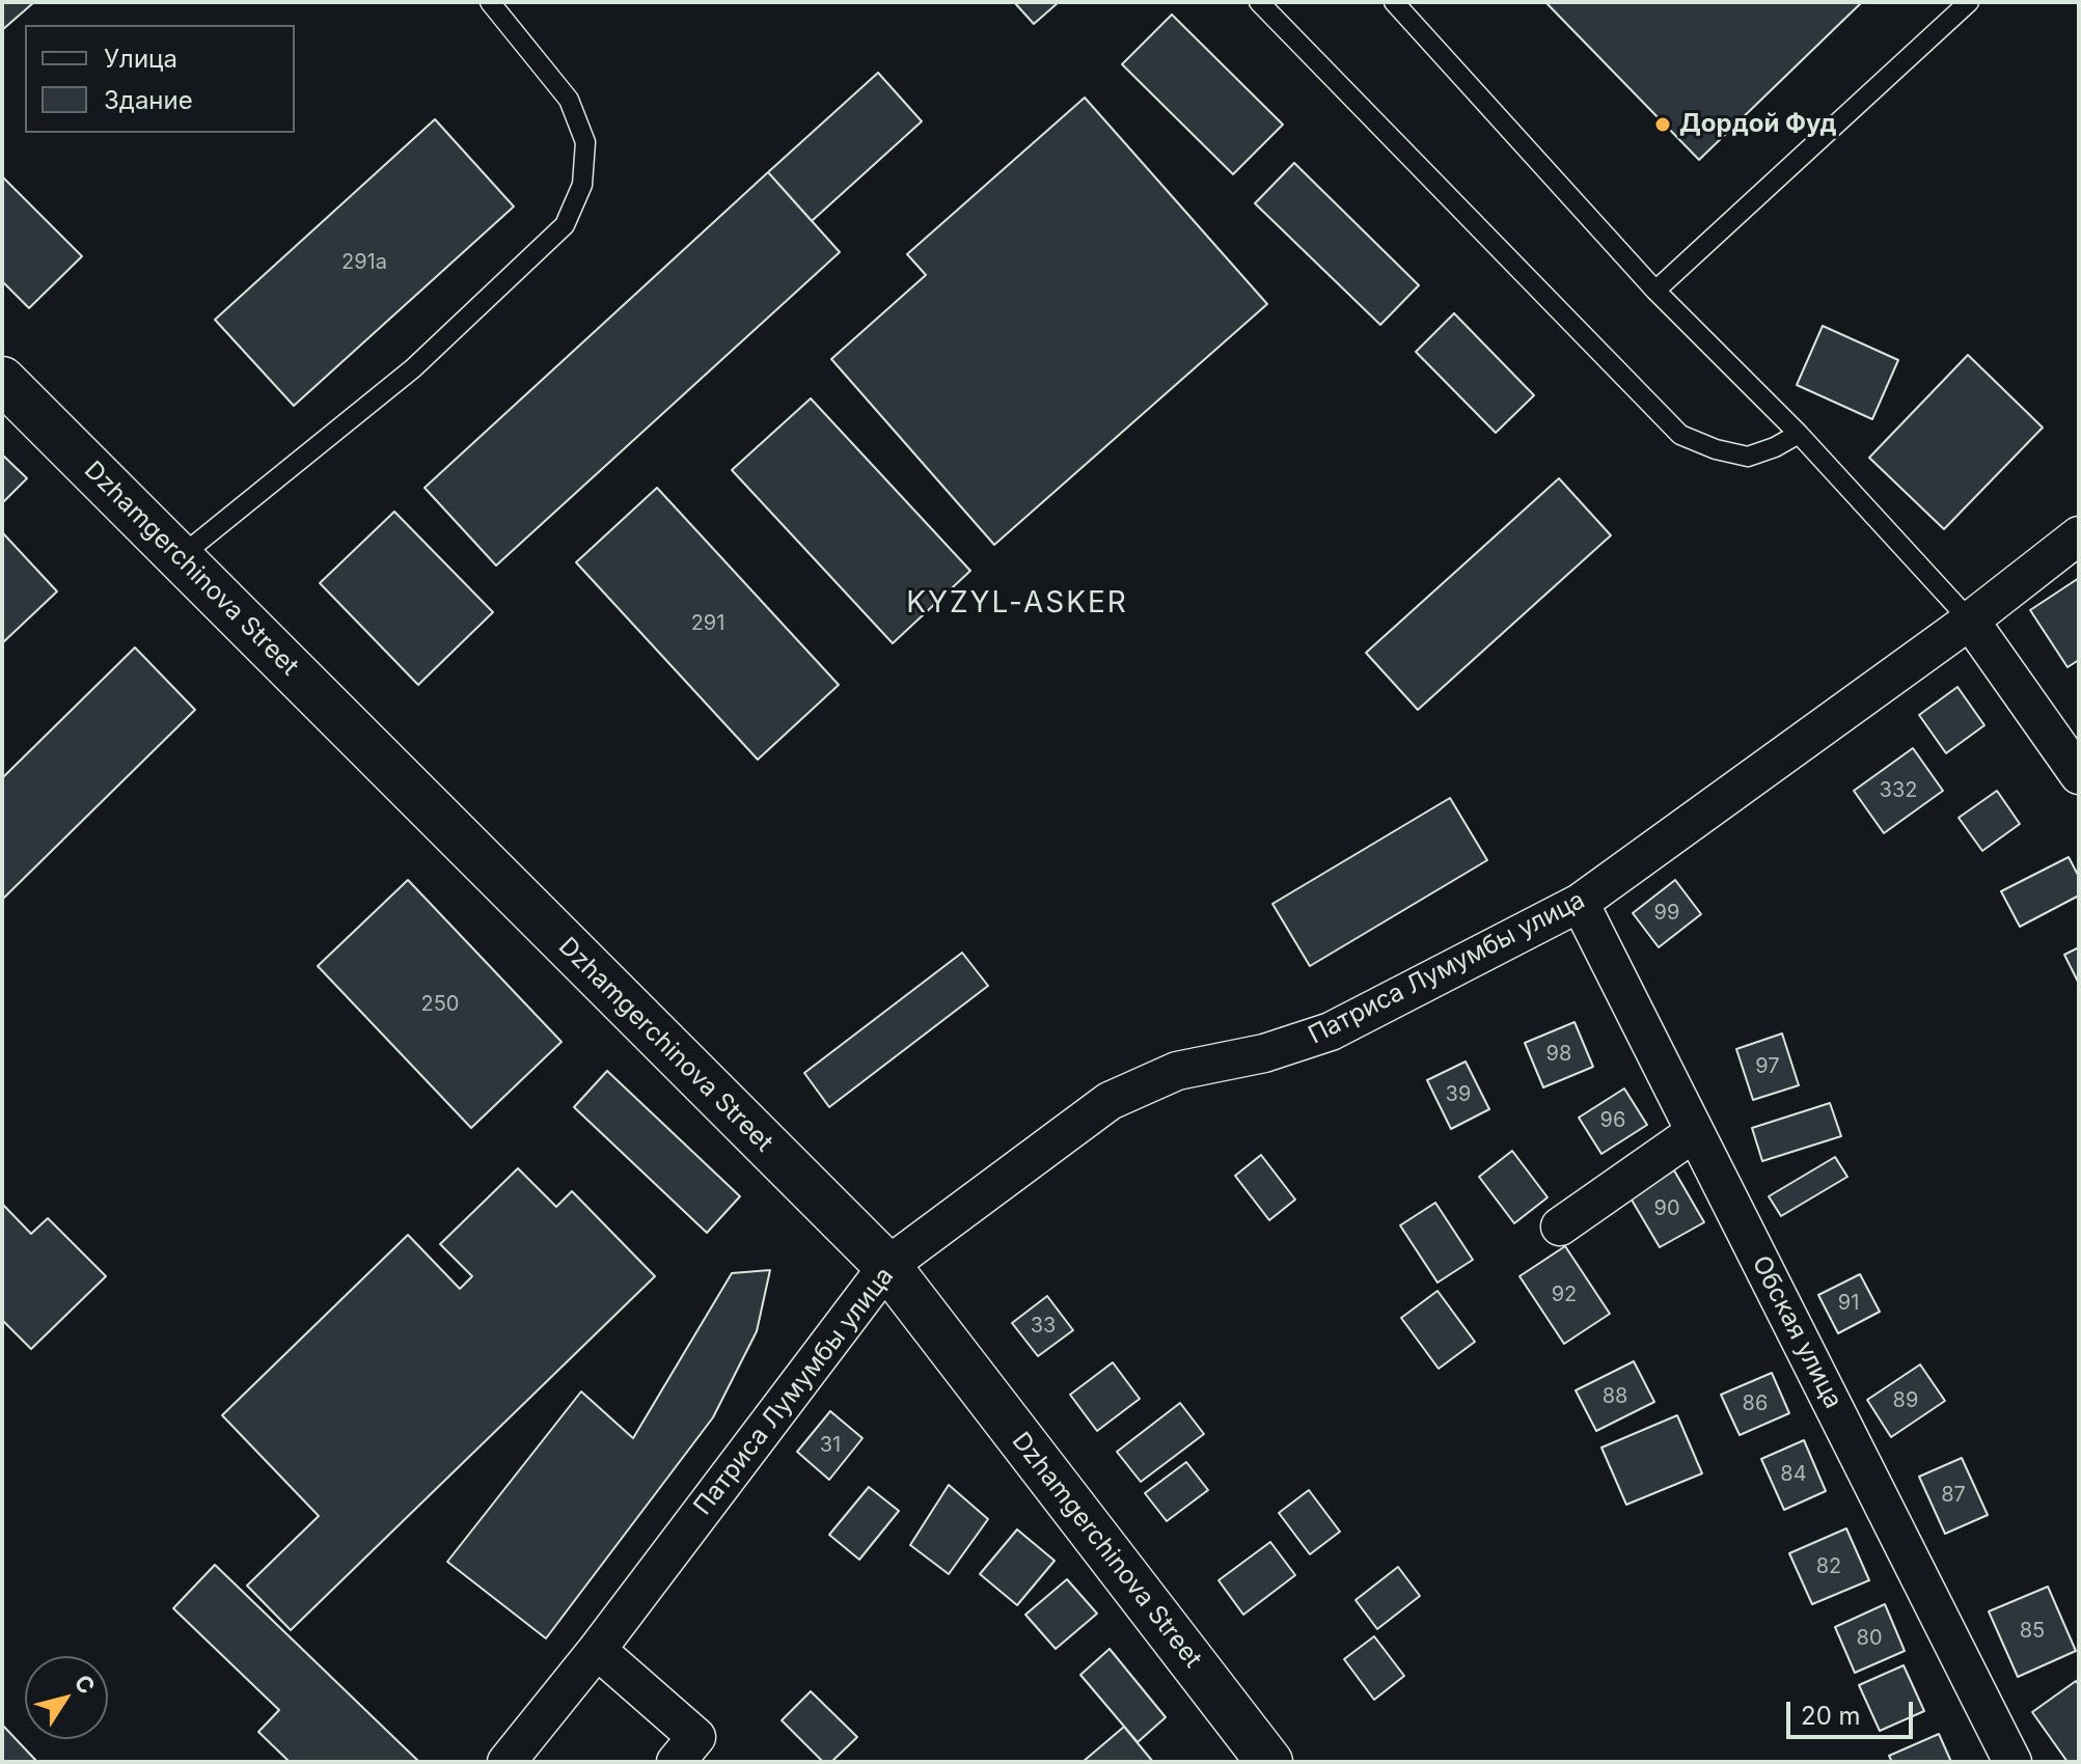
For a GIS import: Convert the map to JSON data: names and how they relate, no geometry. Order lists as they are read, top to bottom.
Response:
{
  "streets": {
    "street": ["Dzhamgerchinova Street", "Патриса Лумумбы улица", "Обская улица"]
  },
  "crossings": [
    ["Dzhamgerchinova Street", "Патриса Лумумбы улица"],
    ["Патриса Лумумбы улица", "Обская улица"]
  ],
  "districts": ["KYZYL-ASKER"],
  "places": ["Дордой Фуд"],
  "house_numbers": [
    "291a",
    "291",
    "332",
    "99",
    "250",
    "98",
    "97",
    "39",
    "96",
    "90",
    "92",
    "91",
    "33",
    "88",
    "89",
    "86",
    "31",
    "84",
    "87",
    "82",
    "85",
    "80"
  ],
  "legend": ["Улица", "Здание"],
  "scale_bar": "20 m",
  "north": "top right"
}
